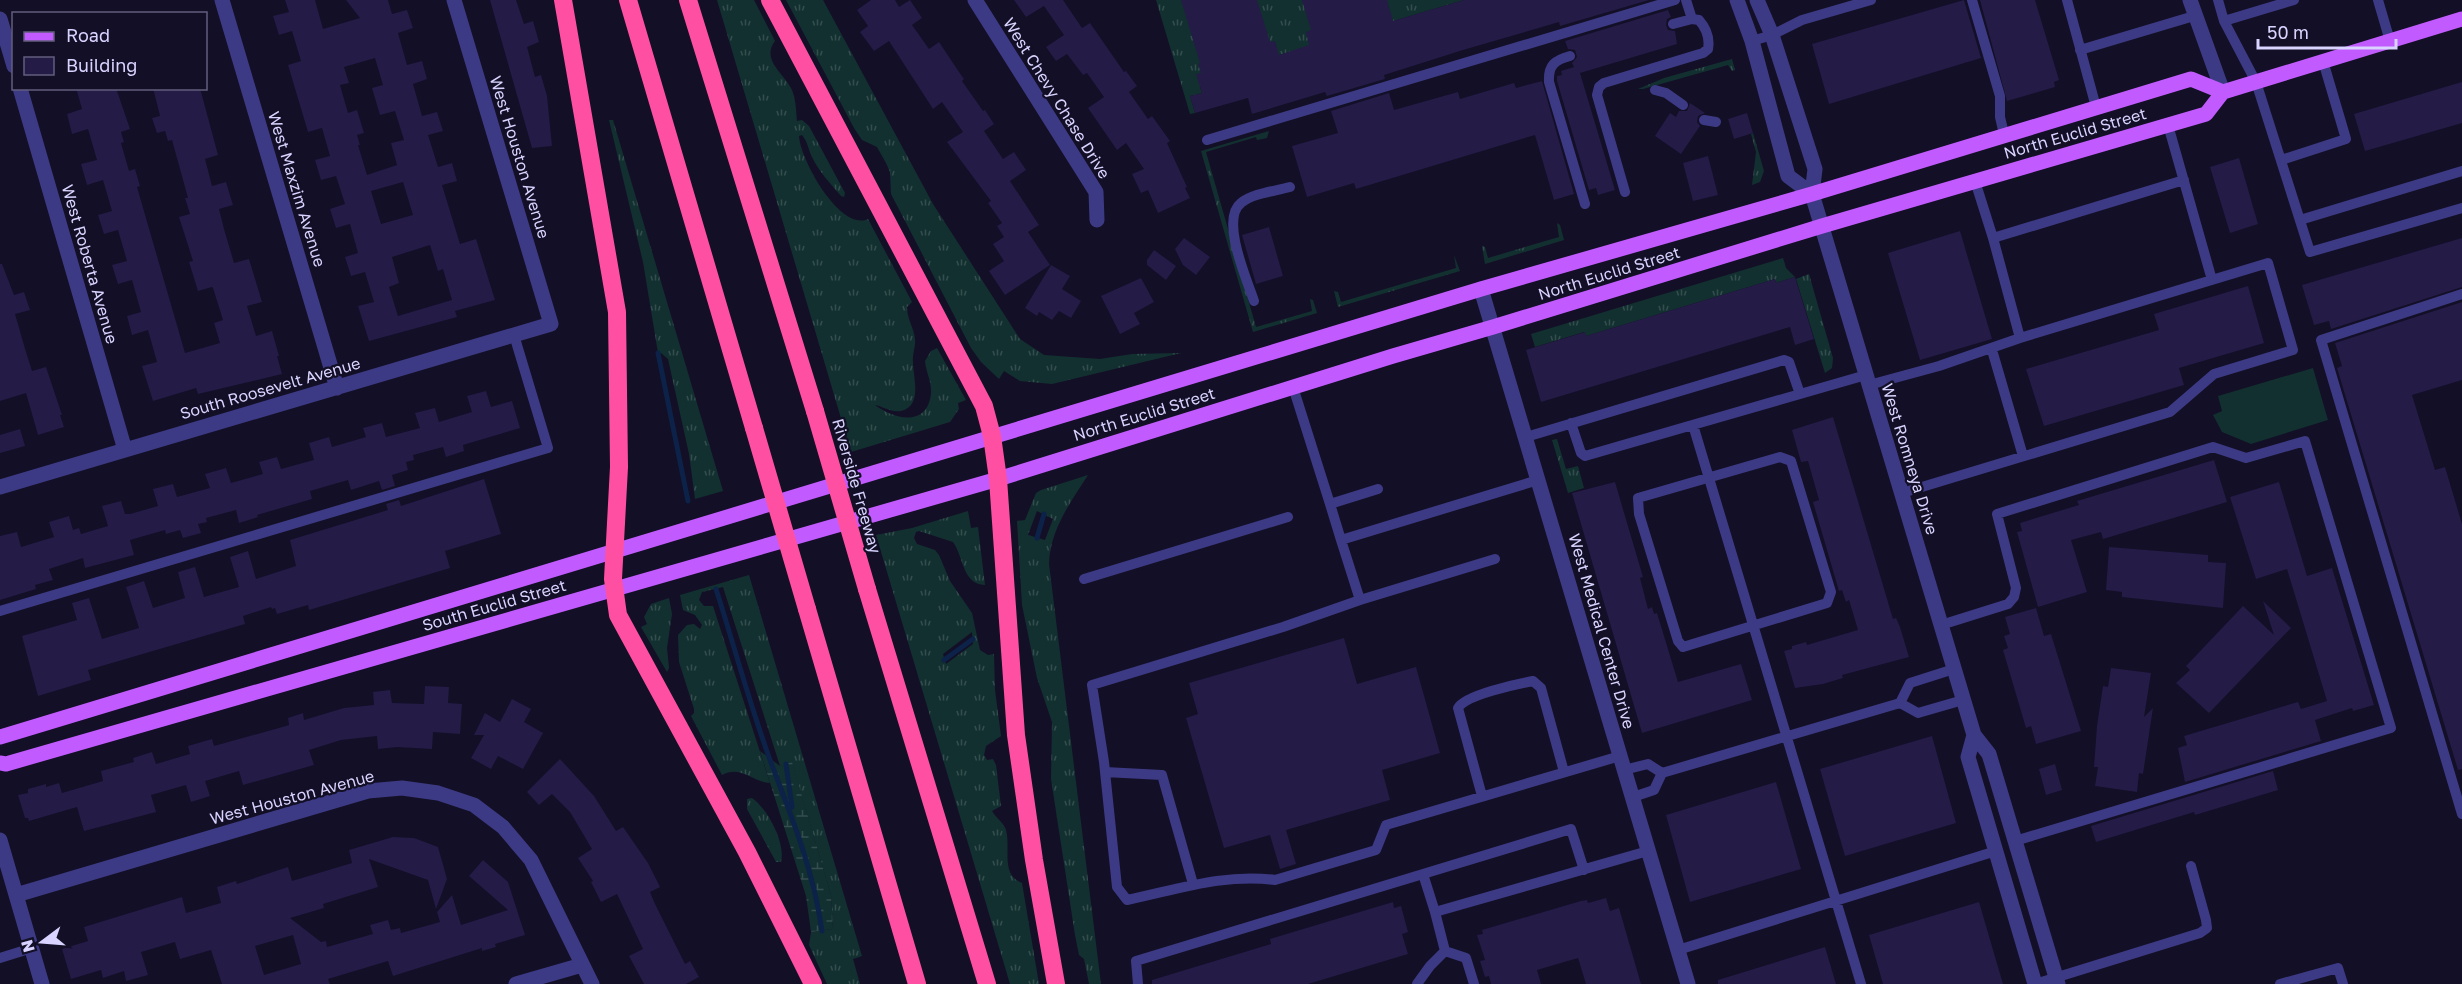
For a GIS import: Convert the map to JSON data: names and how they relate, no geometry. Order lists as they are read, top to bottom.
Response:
{
  "streets": {
    "highway": ["Riverside Freeway"],
    "main road": ["North Euclid Street", "South Euclid Street"],
    "street": [
      "West Chevy Chase Drive",
      "West Houston Avenue",
      "West Maxzim Avenue",
      "West Roberta Avenue",
      "South Roosevelt Avenue",
      "West Romneya Drive",
      "West Medical Center Drive"
    ]
  },
  "crossings": [
    ["North Euclid Street", "West Romneya Drive"],
    ["North Euclid Street", "South Euclid Street"],
    ["North Euclid Street", "West Medical Center Drive"],
    ["West Houston Avenue", "South Roosevelt Avenue"],
    ["West Maxzim Avenue", "South Roosevelt Avenue"],
    ["West Roberta Avenue", "South Roosevelt Avenue"]
  ],
  "legend": ["Road", "Building"],
  "scale_bar": "50 m",
  "north": "left"
}
